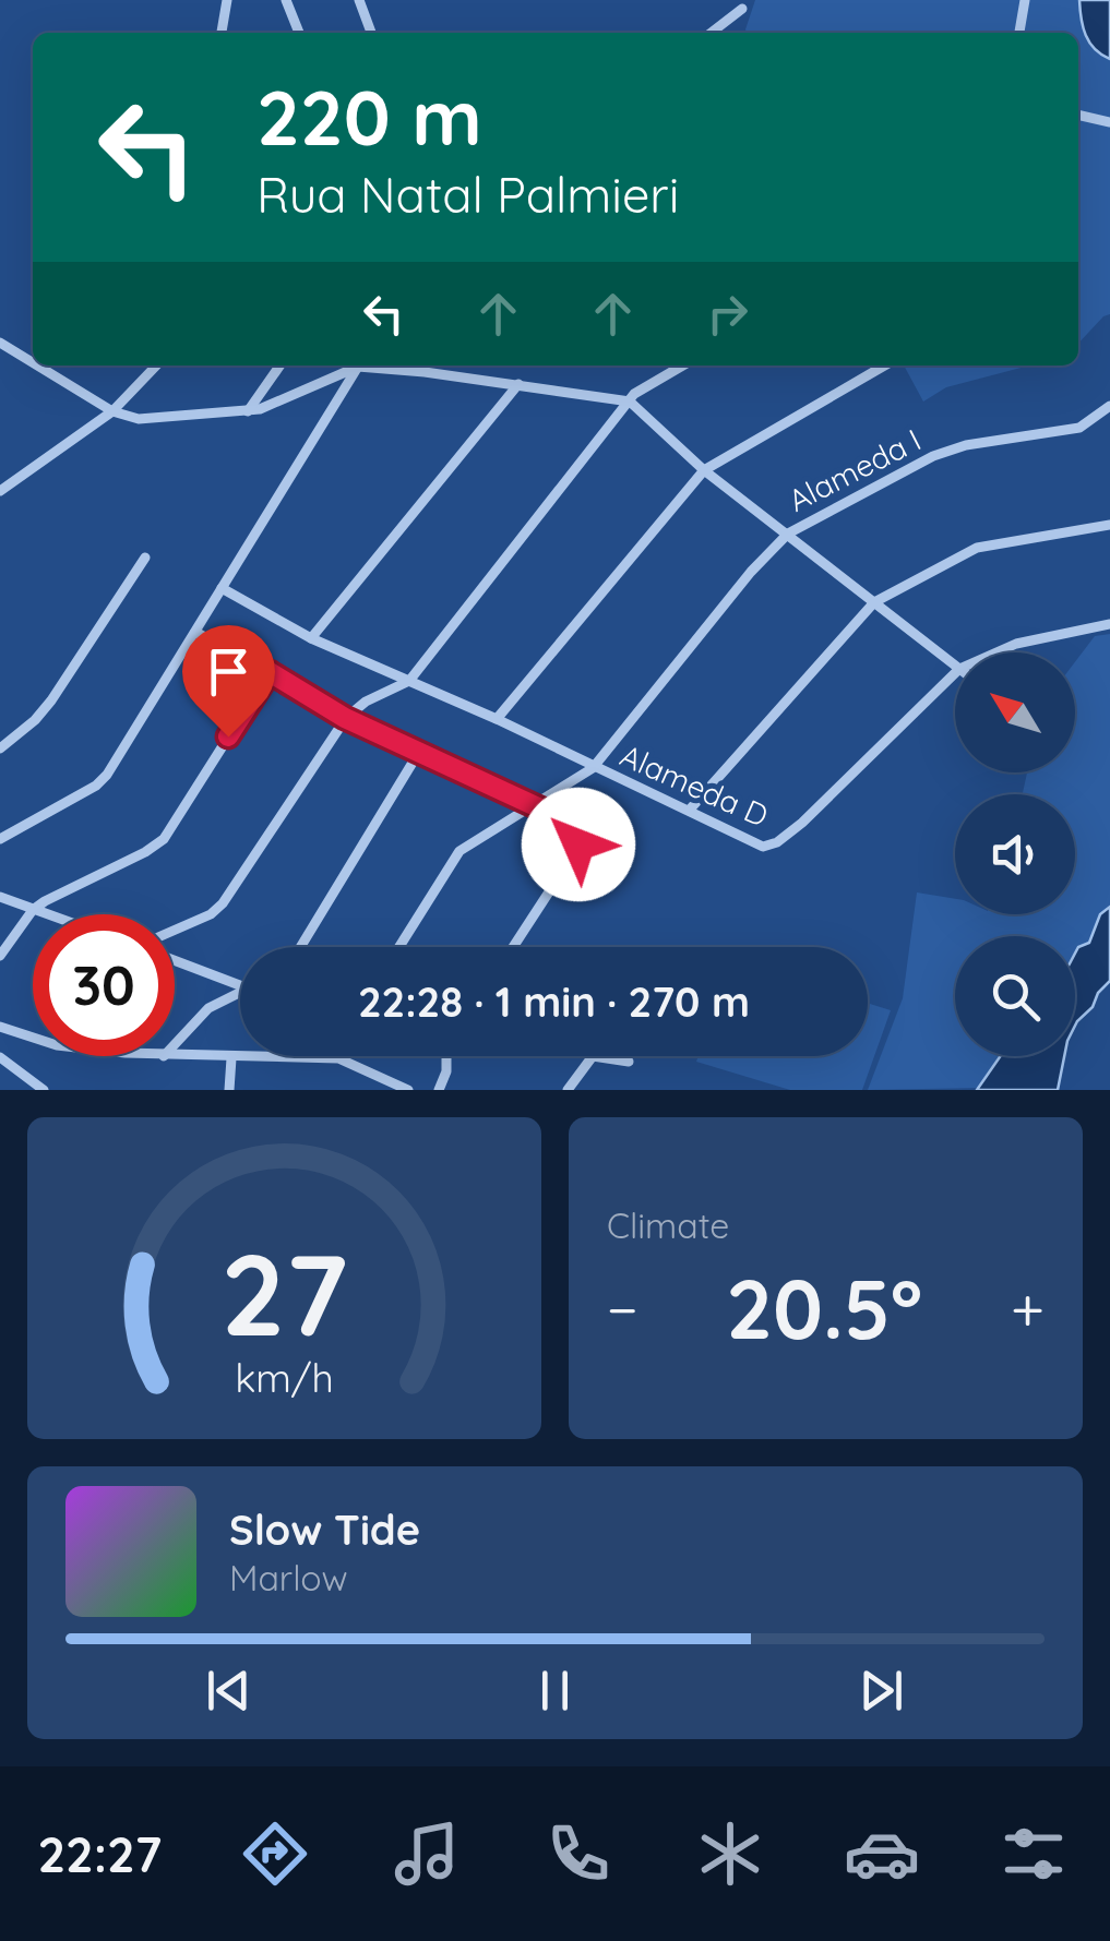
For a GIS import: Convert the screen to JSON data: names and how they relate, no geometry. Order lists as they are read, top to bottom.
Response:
{
  "streets": {
    "street": ["Alameda I", "Alameda D"]
  },
  "crossings": [
    ["Alameda I", "Alameda D"]
  ],
  "north": "top left",
  "page": {
    "turn": ["220 m", "Rua Natal Palmieri"],
    "limit": "30",
    "trip": "22:28 · 1 min · 270 m",
    "tile": "Climate",
    "heat": ["−", "20.5°", "+"],
    "song": ["Slow Tide", "Marlow"],
    "tabs": "22:27",
    "gauge": ["27", "km/h"]
  }
}
